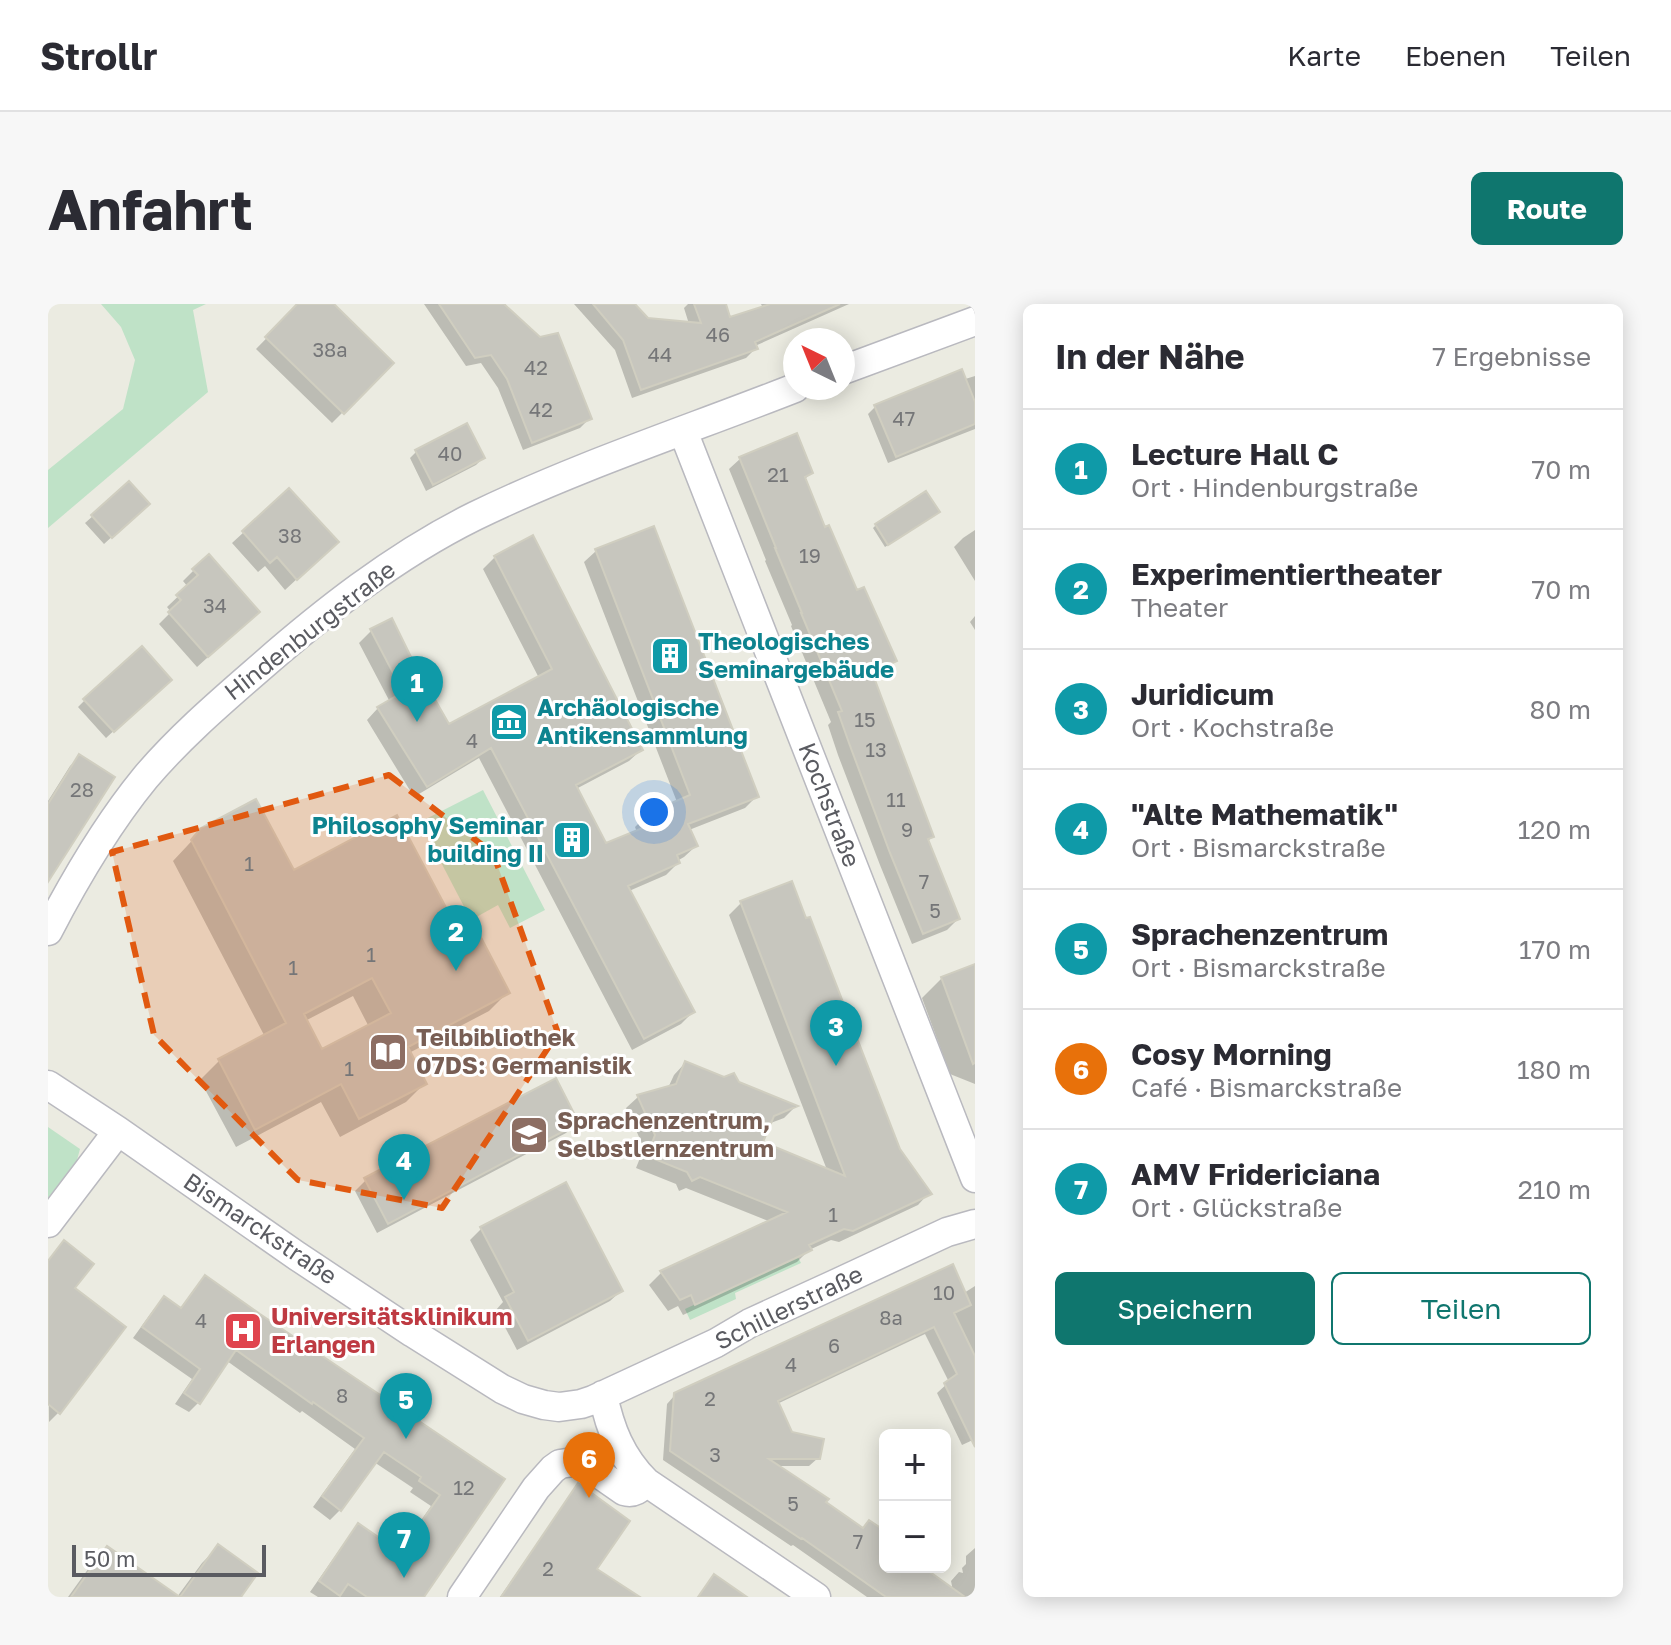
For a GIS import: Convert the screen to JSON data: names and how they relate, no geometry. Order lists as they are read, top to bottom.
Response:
{
  "streets": {
    "street": [
      "Hindenburgstraße",
      "Kochstraße",
      "Bismarckstraße",
      "Schillerstraße"
    ]
  },
  "crossings": [
    ["Hindenburgstraße", "Kochstraße"],
    ["Bismarckstraße", "Schillerstraße"]
  ],
  "places": {
    "building": ["Theologisches Seminargebäude", "Philosophy Seminar building II"],
    "museum": ["Archäologische Antikensammlung"],
    "library": ["Teilbibliothek 07DS: Germanistik"],
    "school or university": ["Sprachenzentrum, Selbstlernzentrum"],
    "hospital": ["Universitätsklinikum Erlangen"]
  },
  "house_numbers": [
    "46",
    "38a",
    "44",
    "42",
    "42",
    "47",
    "40",
    "21",
    "38",
    "19",
    "34",
    "15",
    "4",
    "13",
    "28",
    "11",
    "9",
    "1",
    "7",
    "5",
    "1",
    "1",
    "1",
    "1",
    "10",
    "8a",
    "4",
    "6",
    "4",
    "8",
    "2",
    "3",
    "12",
    "5",
    "7",
    "2"
  ],
  "scale_bar": "50 m",
  "north": "top left",
  "page": {
    "header": "Strollr",
    "nav": ["Karte", "Ebenen", "Teilen"],
    "buttons": [
      "Route",
      ["Speichern", "Teilen"]
    ],
    "title": "Anfahrt",
    "heading": ["In der Nähe", "7 Ergebnisse"],
    "list": [
      {
        "mark": "1",
        "name": "Lecture Hall C",
        "note": "Ort · Hindenburgstraße",
        "value": "70 m"
      },
      {
        "mark": "2",
        "name": "Experimentiertheater",
        "note": "Theater",
        "value": "70 m"
      },
      {
        "mark": "3",
        "name": "Juridicum",
        "note": "Ort · Kochstraße",
        "value": "80 m"
      },
      {
        "mark": "4",
        "name": "\"Alte Mathematik\"",
        "note": "Ort · Bismarckstraße",
        "value": "120 m"
      },
      {
        "mark": "5",
        "name": "Sprachenzentrum",
        "note": "Ort · Bismarckstraße",
        "value": "170 m"
      },
      {
        "mark": "6",
        "name": "Cosy Morning",
        "note": "Café · Bismarckstraße",
        "value": "180 m"
      },
      {
        "mark": "7",
        "name": "AMV Fridericiana",
        "note": "Ort · Glückstraße",
        "value": "210 m"
      }
    ],
    "pins": [
      "1",
      "2",
      "3",
      "4",
      "5",
      "6",
      "7"
    ],
    "map_buttons": ["+", "−"],
    "scale": "50 m"
  }
}
